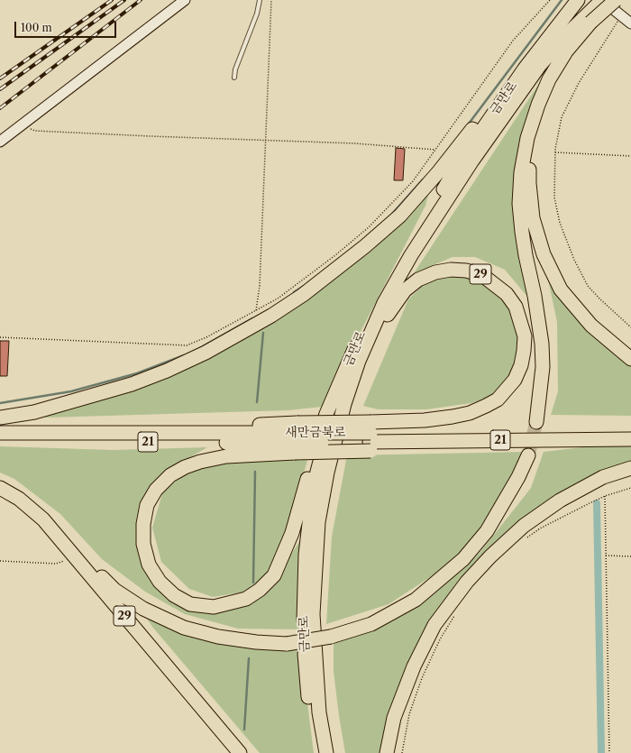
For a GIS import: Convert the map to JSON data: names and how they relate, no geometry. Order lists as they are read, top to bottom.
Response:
{
  "streets": {
    "highway": [
      "금만로",
      "29",
      "새만금북로",
      "21"
    ]
  },
  "crossings": [
    ["금만로", "29"],
    ["29", "새만금북로"]
  ],
  "scale_bar": "100 m"
}
